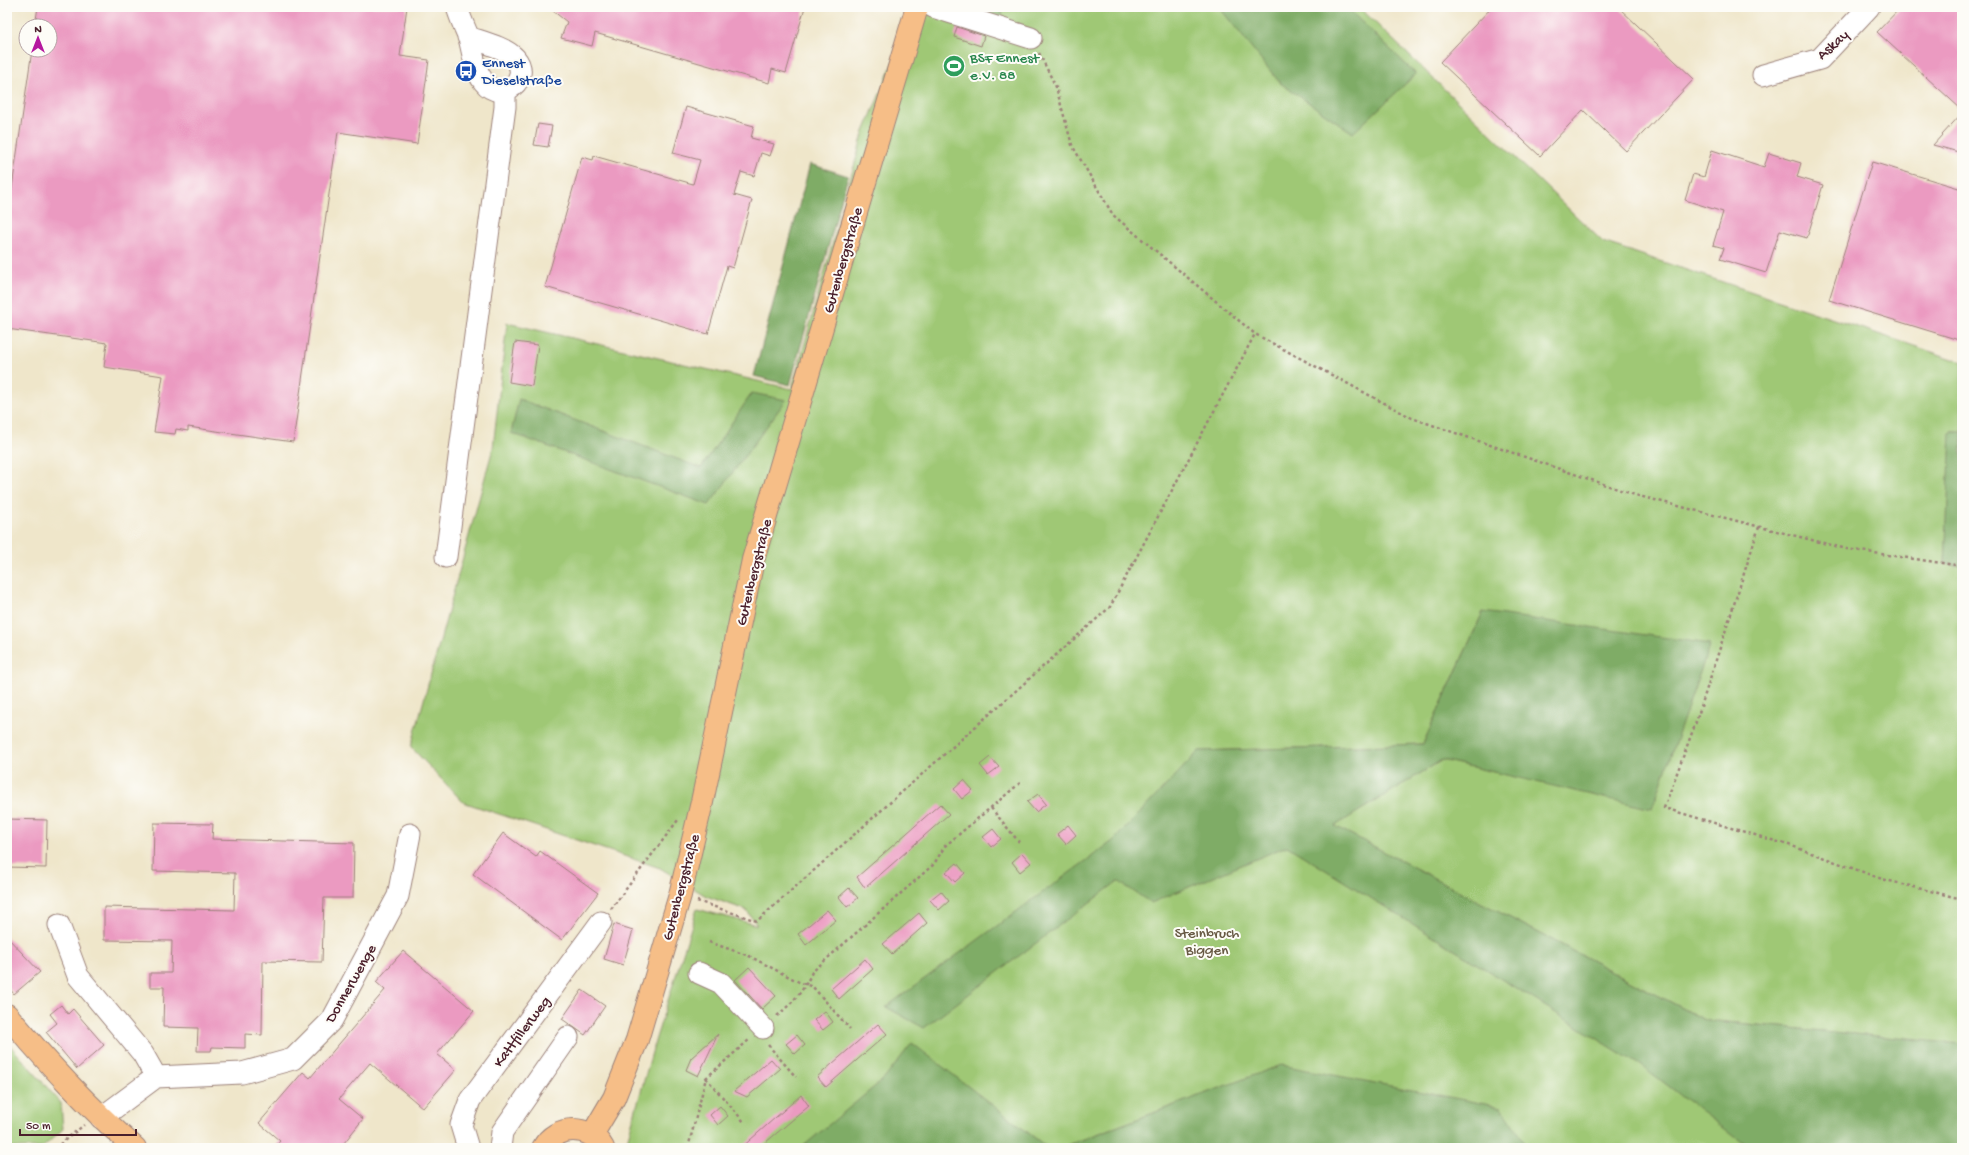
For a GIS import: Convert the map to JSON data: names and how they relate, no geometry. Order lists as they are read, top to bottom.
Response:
{
  "streets": {
    "main road": ["Gutenbergstraße"],
    "street": ["Askay", "Donnerwenge", "Kattfillerweg"]
  },
  "parks": ["Steinbruch Biggen"],
  "places": {
    "sports": ["BSF Ennest e.V. 88"],
    "bus stop": ["Ennest Dieselstraße"]
  },
  "scale_bar": "50 m",
  "north": "top"
}
